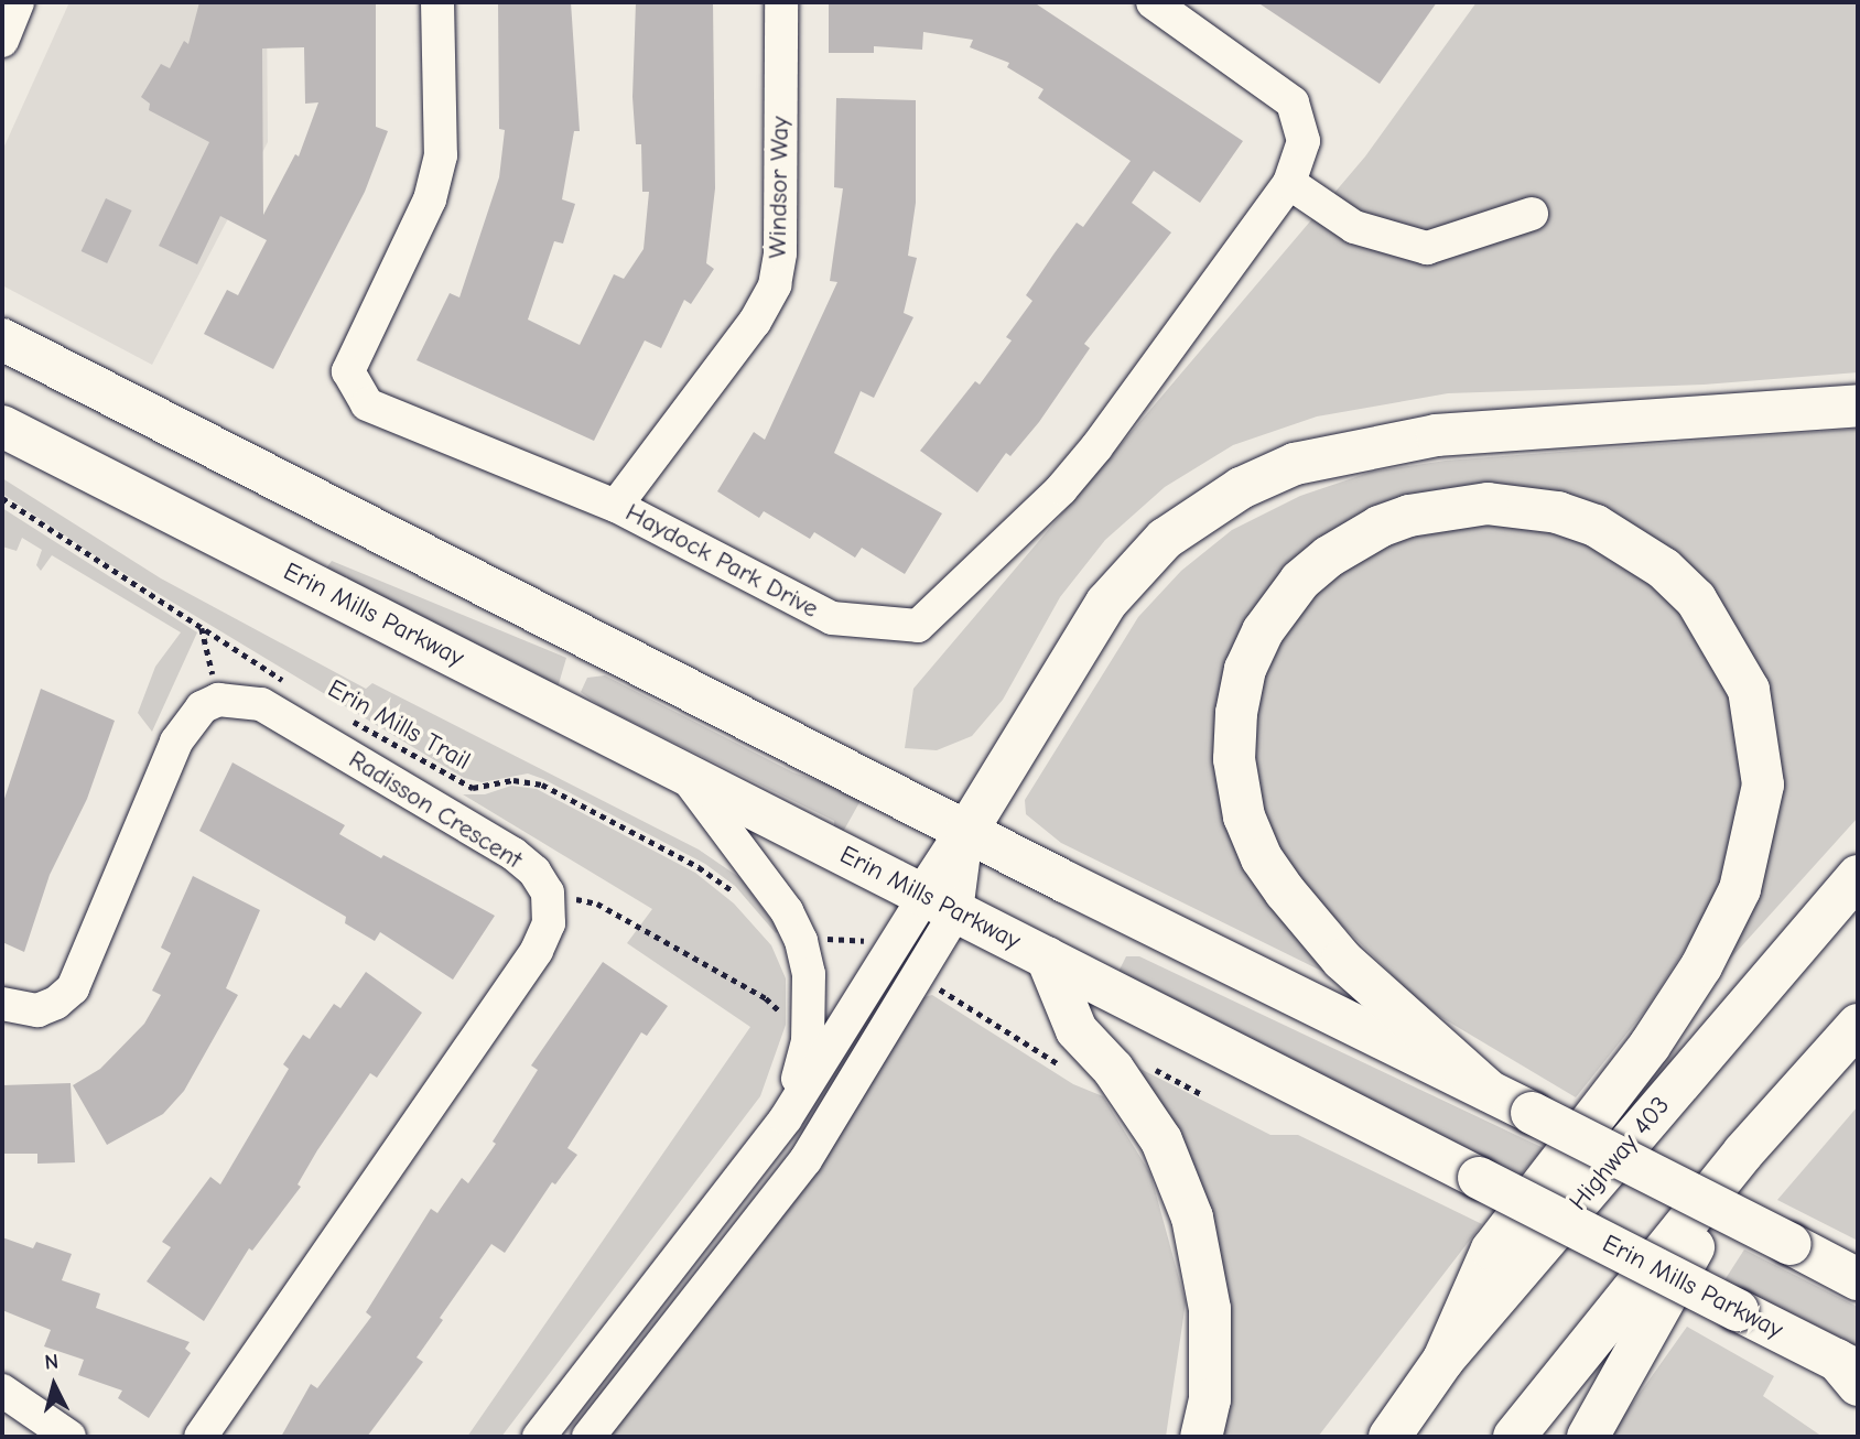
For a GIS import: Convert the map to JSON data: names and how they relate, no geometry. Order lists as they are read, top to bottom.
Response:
{
  "streets": {
    "main road": ["Erin Mills Parkway", "Highway 403"],
    "street": ["Windsor Way", "Haydock Park Drive", "Radisson Crescent"],
    "path": ["Erin Mills Trail"]
  },
  "crossings": [
    ["Windsor Way", "Haydock Park Drive"]
  ],
  "north": "top"
}
